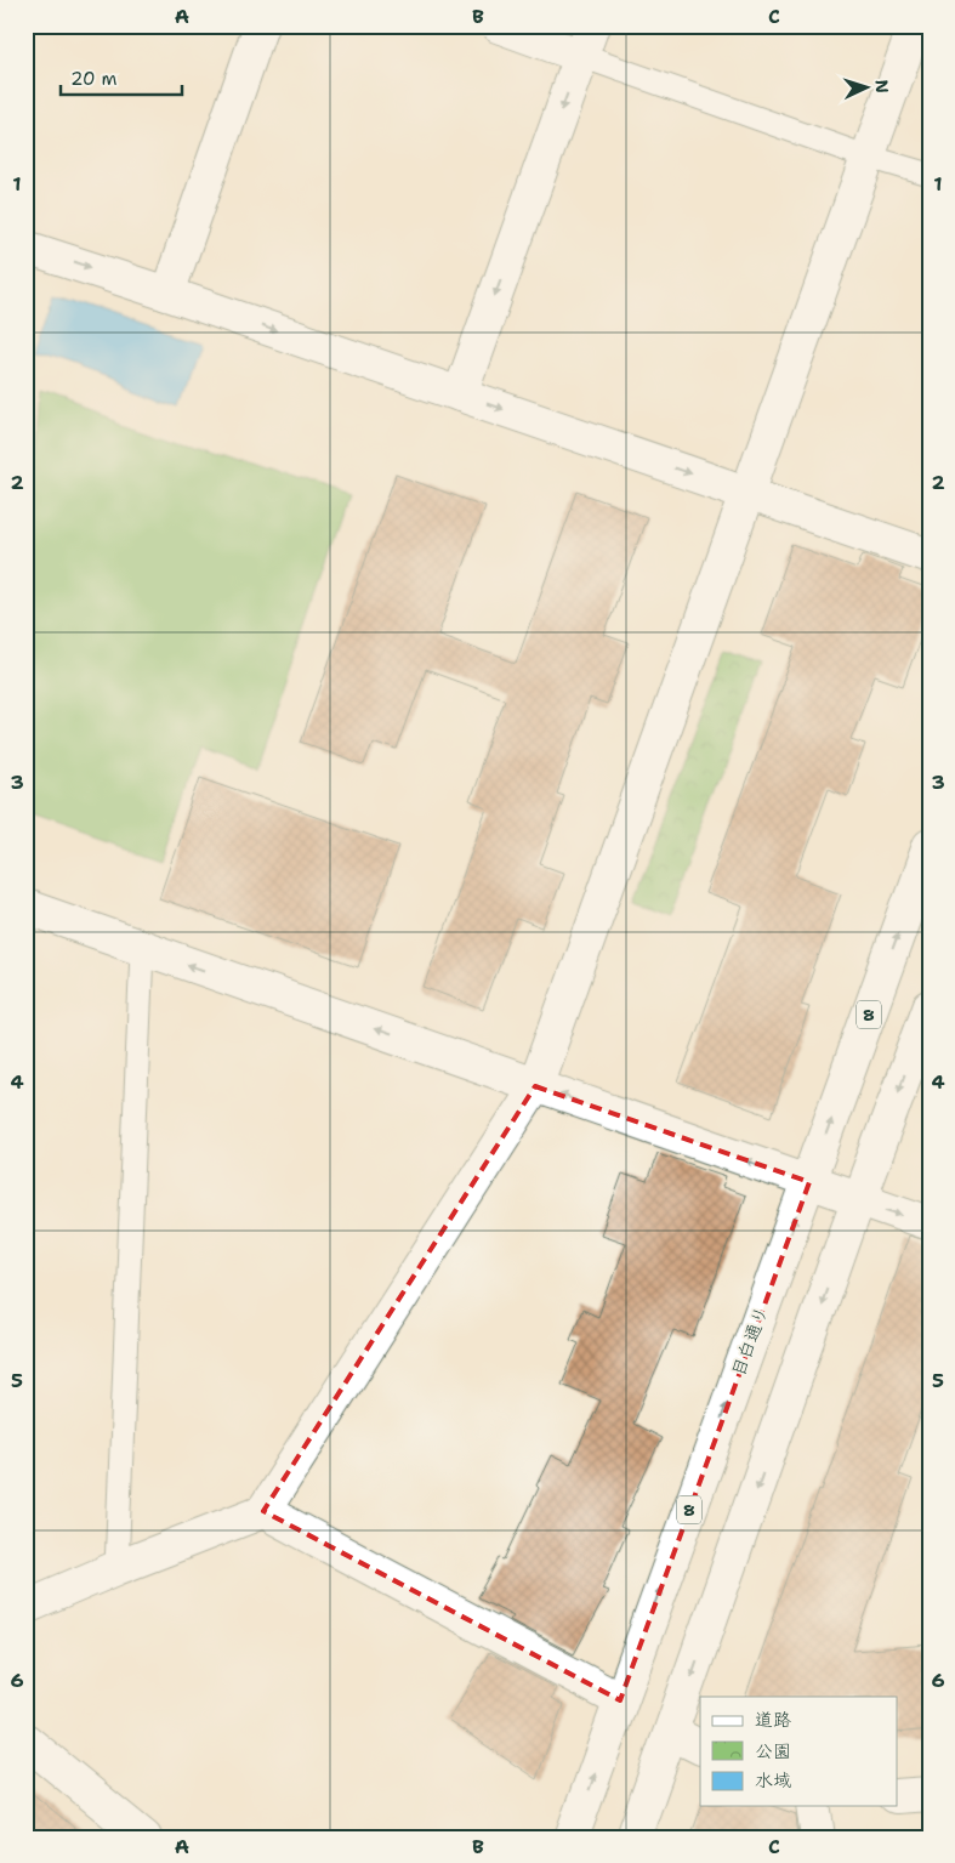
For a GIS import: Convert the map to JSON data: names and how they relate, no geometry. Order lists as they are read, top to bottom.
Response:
{
  "streets": {
    "street": ["8", "目白通り"]
  },
  "legend": ["道路", "公園", "水域"],
  "scale_bar": "20 m",
  "north": "right",
  "grid": {
    "columns": ["A", "B", "C"],
    "rows": [
      "1",
      "2",
      "3",
      "4",
      "5",
      "6"
    ]
  }
}
